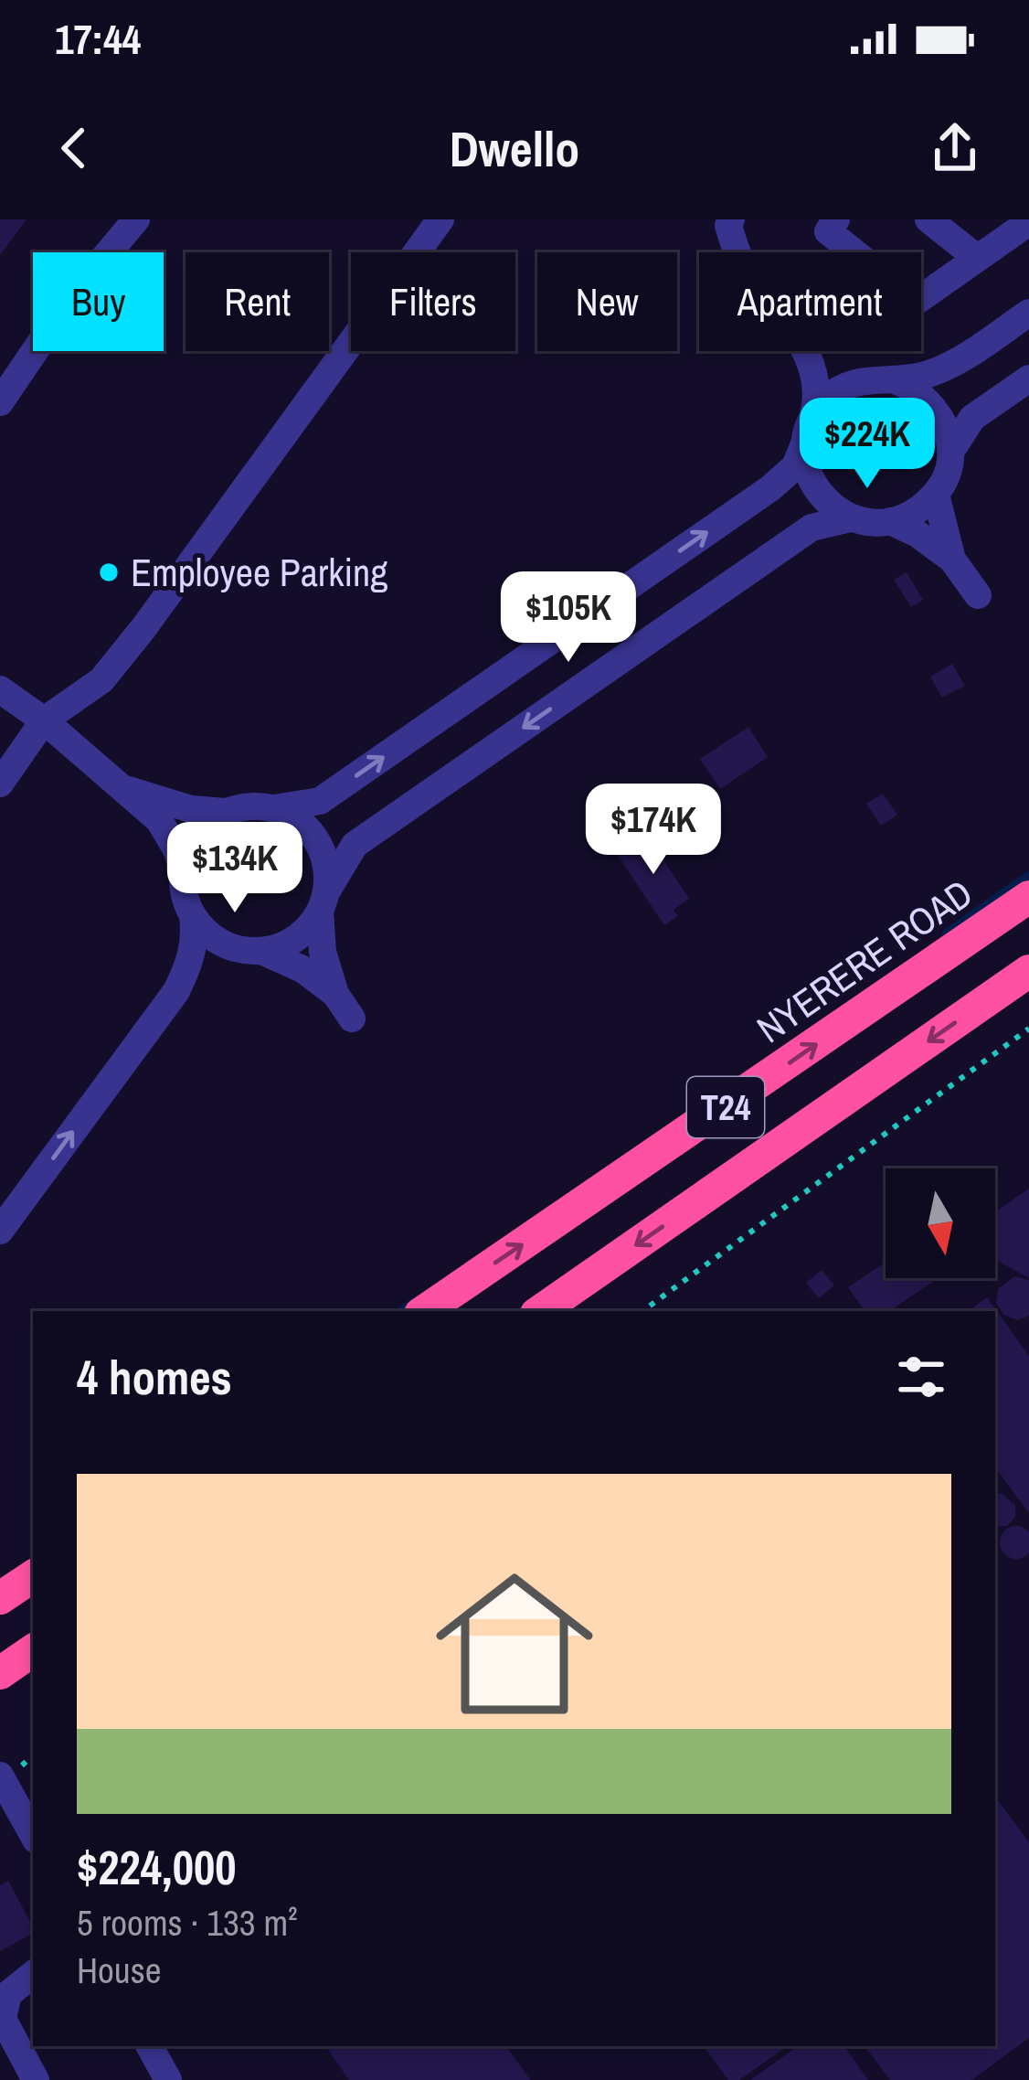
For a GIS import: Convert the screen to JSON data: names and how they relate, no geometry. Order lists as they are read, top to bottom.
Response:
{
  "streets": {
    "highway": ["NYERERE ROAD", "T24"]
  },
  "places": ["Employee Parking"],
  "north": "bottom",
  "page": {
    "status": "17:44",
    "header": "Dwello",
    "chip": [
      "Buy",
      "Rent",
      "Filters",
      "New",
      "Apartment"
    ],
    "price": [
      "$224K",
      "$105K",
      "$174K",
      "$134K"
    ],
    "heading": "4 homes",
    "list": [
      {
        "name": "$224,000",
        "note": "5 rooms · 133 m² · House"
      }
    ]
  }
}
